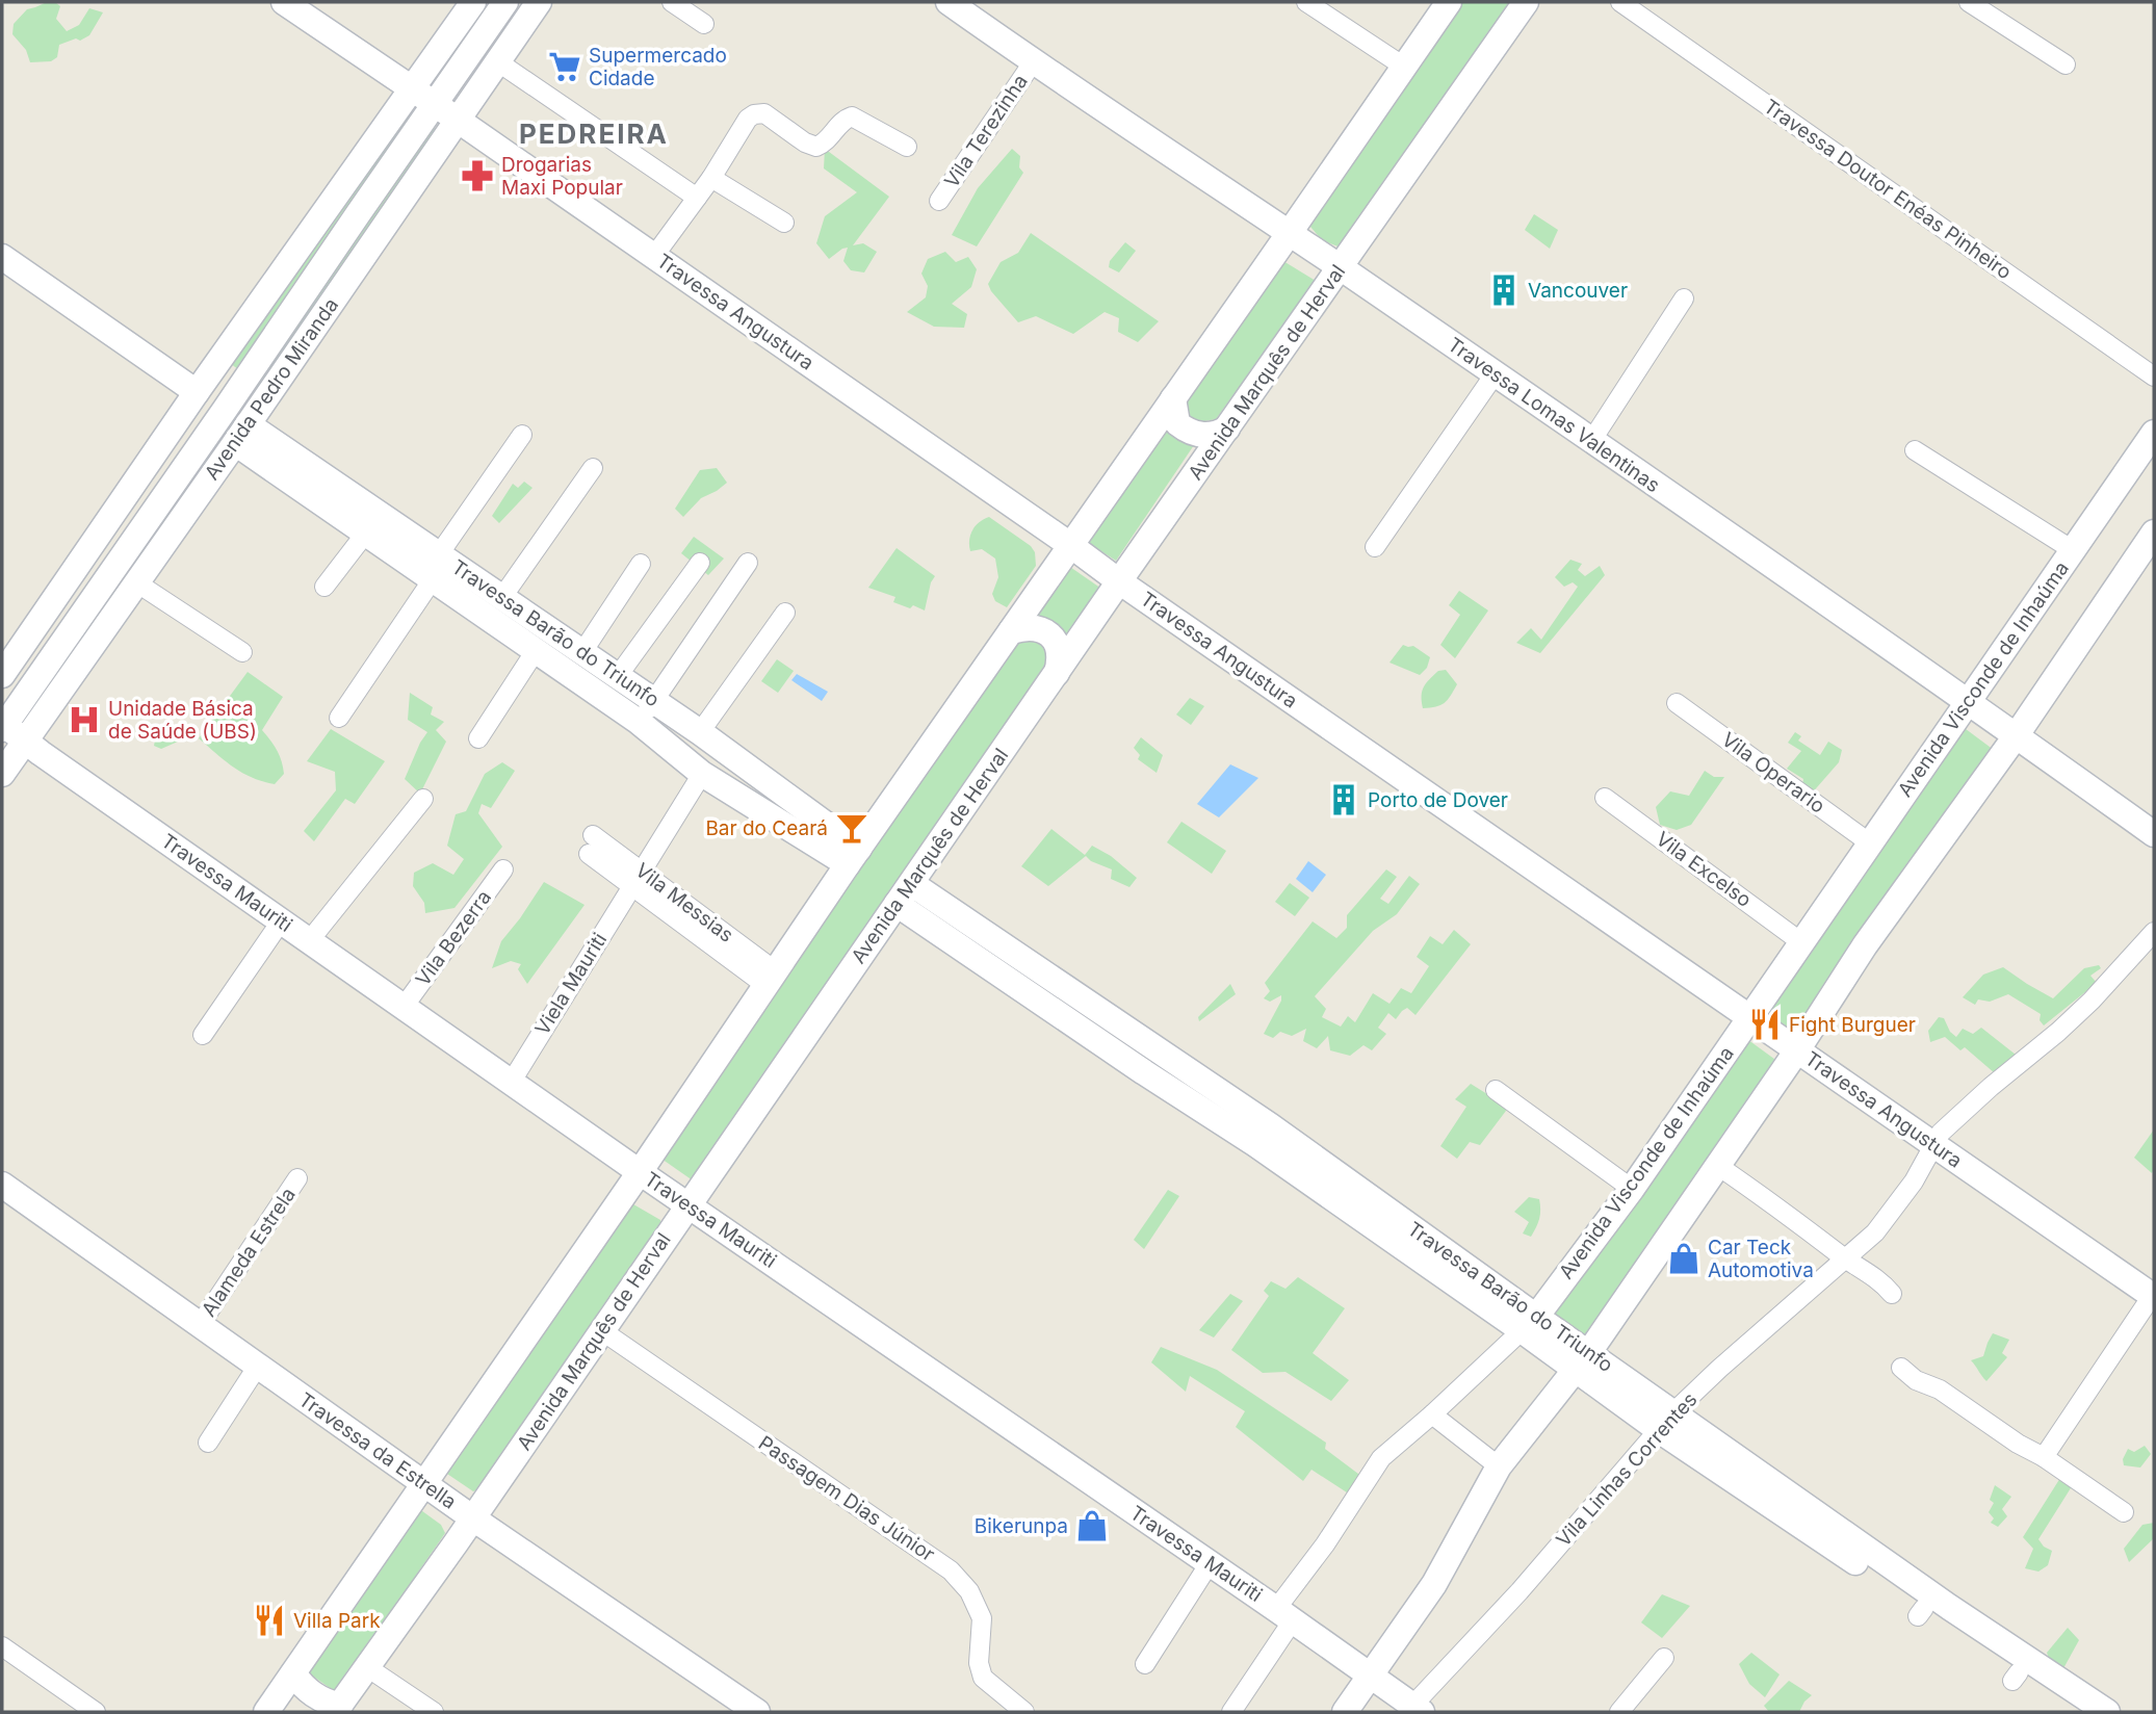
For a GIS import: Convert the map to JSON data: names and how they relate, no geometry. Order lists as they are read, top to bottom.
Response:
{
  "streets": {
    "street": [
      "Vila Terezinha",
      "Travessa Doutor Enéas Pinheiro",
      "Travessa Angustura",
      "Avenida Marquês de Herval",
      "Avenida Pedro Miranda",
      "Travessa Lomas Valentinas",
      "Travessa Barão do Triunfo",
      "Avenida Visconde de Inhaúma",
      "Vila Operario",
      "Vila Excelso",
      "Travessa Mauriti",
      "Vila Messias",
      "Vila Bezerra",
      "Viela Mauriti",
      "Alameda Estrela",
      "Travessa da Estrella",
      "Vila Linhas Correntes",
      "Passagem Dias Júnior"
    ]
  },
  "crossings": [
    ["Vila Terezinha", "Travessa Lomas Valentinas"],
    ["Travessa Angustura", "Avenida Marquês de Herval"],
    ["Travessa Angustura", "Avenida Pedro Miranda"],
    ["Travessa Angustura", "Avenida Visconde de Inhaúma"],
    ["Travessa Angustura", "Vila Linhas Correntes"],
    ["Avenida Marquês de Herval", "Travessa Lomas Valentinas"],
    ["Avenida Marquês de Herval", "Travessa Barão do Triunfo"],
    ["Avenida Marquês de Herval", "Travessa Mauriti"],
    ["Avenida Marquês de Herval", "Travessa da Estrella"],
    ["Avenida Marquês de Herval", "Passagem Dias Júnior"],
    ["Avenida Pedro Miranda", "Travessa Barão do Triunfo"],
    ["Avenida Pedro Miranda", "Travessa Mauriti"],
    ["Travessa Lomas Valentinas", "Avenida Visconde de Inhaúma"],
    ["Travessa Barão do Triunfo", "Avenida Visconde de Inhaúma"],
    ["Travessa Barão do Triunfo", "Viela Mauriti"],
    ["Travessa Barão do Triunfo", "Vila Linhas Correntes"],
    ["Avenida Visconde de Inhaúma", "Vila Operario"],
    ["Avenida Visconde de Inhaúma", "Vila Excelso"],
    ["Avenida Visconde de Inhaúma", "Travessa Mauriti"],
    ["Travessa Mauriti", "Vila Bezerra"],
    ["Travessa Mauriti", "Viela Mauriti"],
    ["Travessa Mauriti", "Vila Linhas Correntes"],
    ["Vila Messias", "Viela Mauriti"],
    ["Alameda Estrela", "Travessa da Estrella"]
  ],
  "districts": ["PEDREIRA"],
  "places": {
    "supermarket": ["Supermercado Cidade"],
    "pharmacy": ["Drogarias Maxi Popular"],
    "building": ["Vancouver", "Porto de Dover"],
    "hospital": ["Unidade Básica de Saúde (UBS)"],
    "bar": ["Bar do Ceará"],
    "restaurant": ["Fight Burguer", "Villa Park"],
    "shop": ["Car Teck Automotiva", "Bikerunpa"]
  }
}
